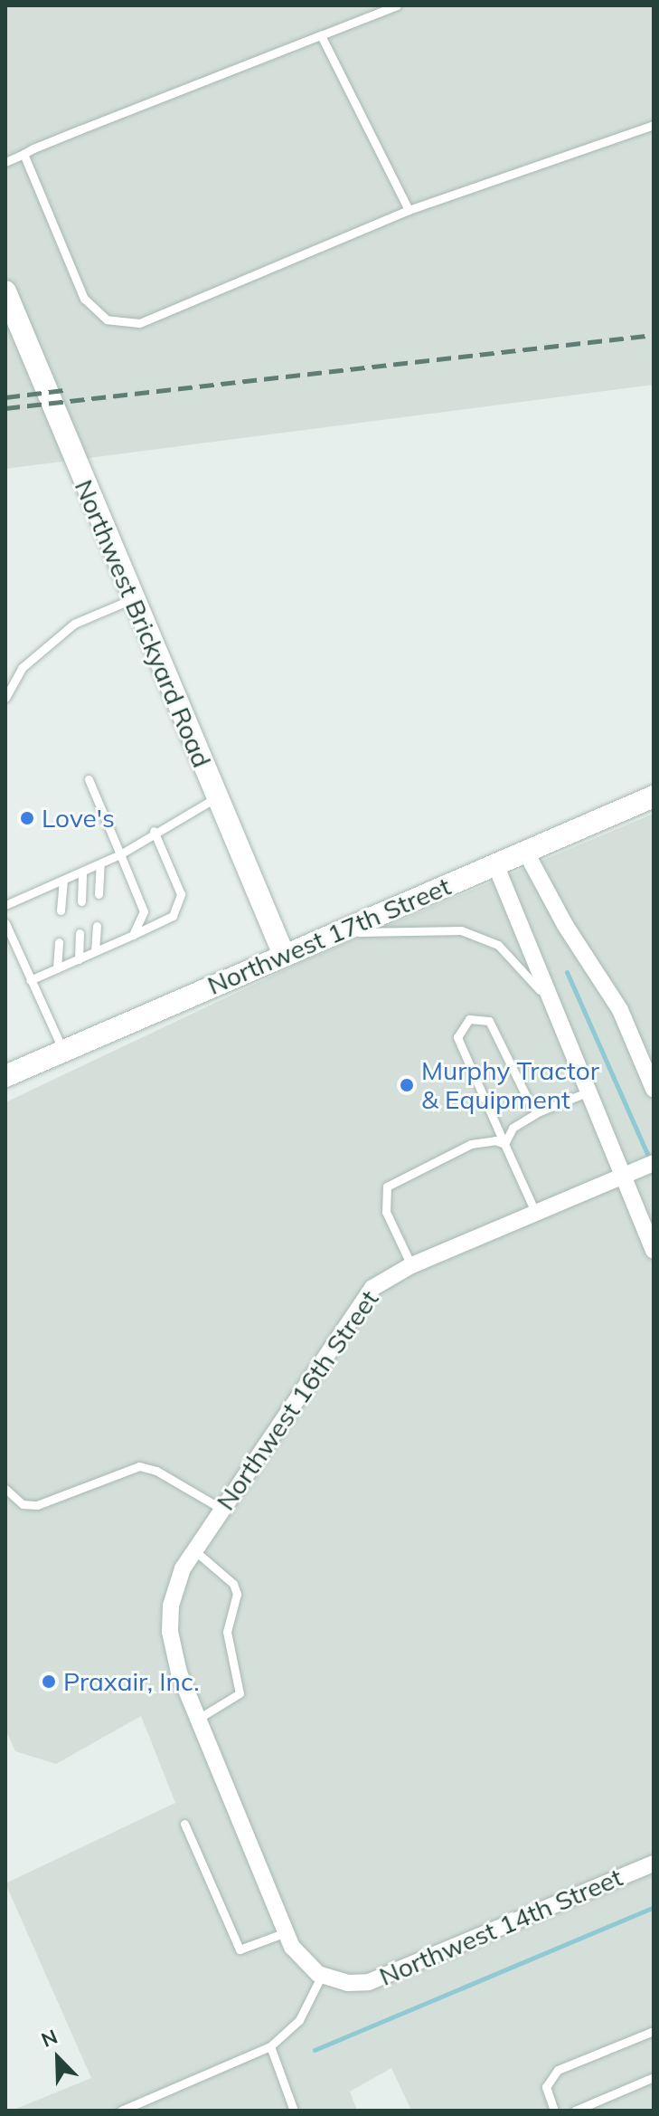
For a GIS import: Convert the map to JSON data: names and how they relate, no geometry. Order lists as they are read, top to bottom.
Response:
{
  "streets": {
    "street": [
      "Northwest Brickyard Road",
      "Northwest 17th Street",
      "Northwest 16th Street",
      "Northwest 14th Street"
    ]
  },
  "crossings": [
    ["Northwest Brickyard Road", "Northwest 17th Street"]
  ],
  "places": ["Love's", "Murphy Tractor & Equipment", "Praxair, Inc."],
  "north": "top left"
}
